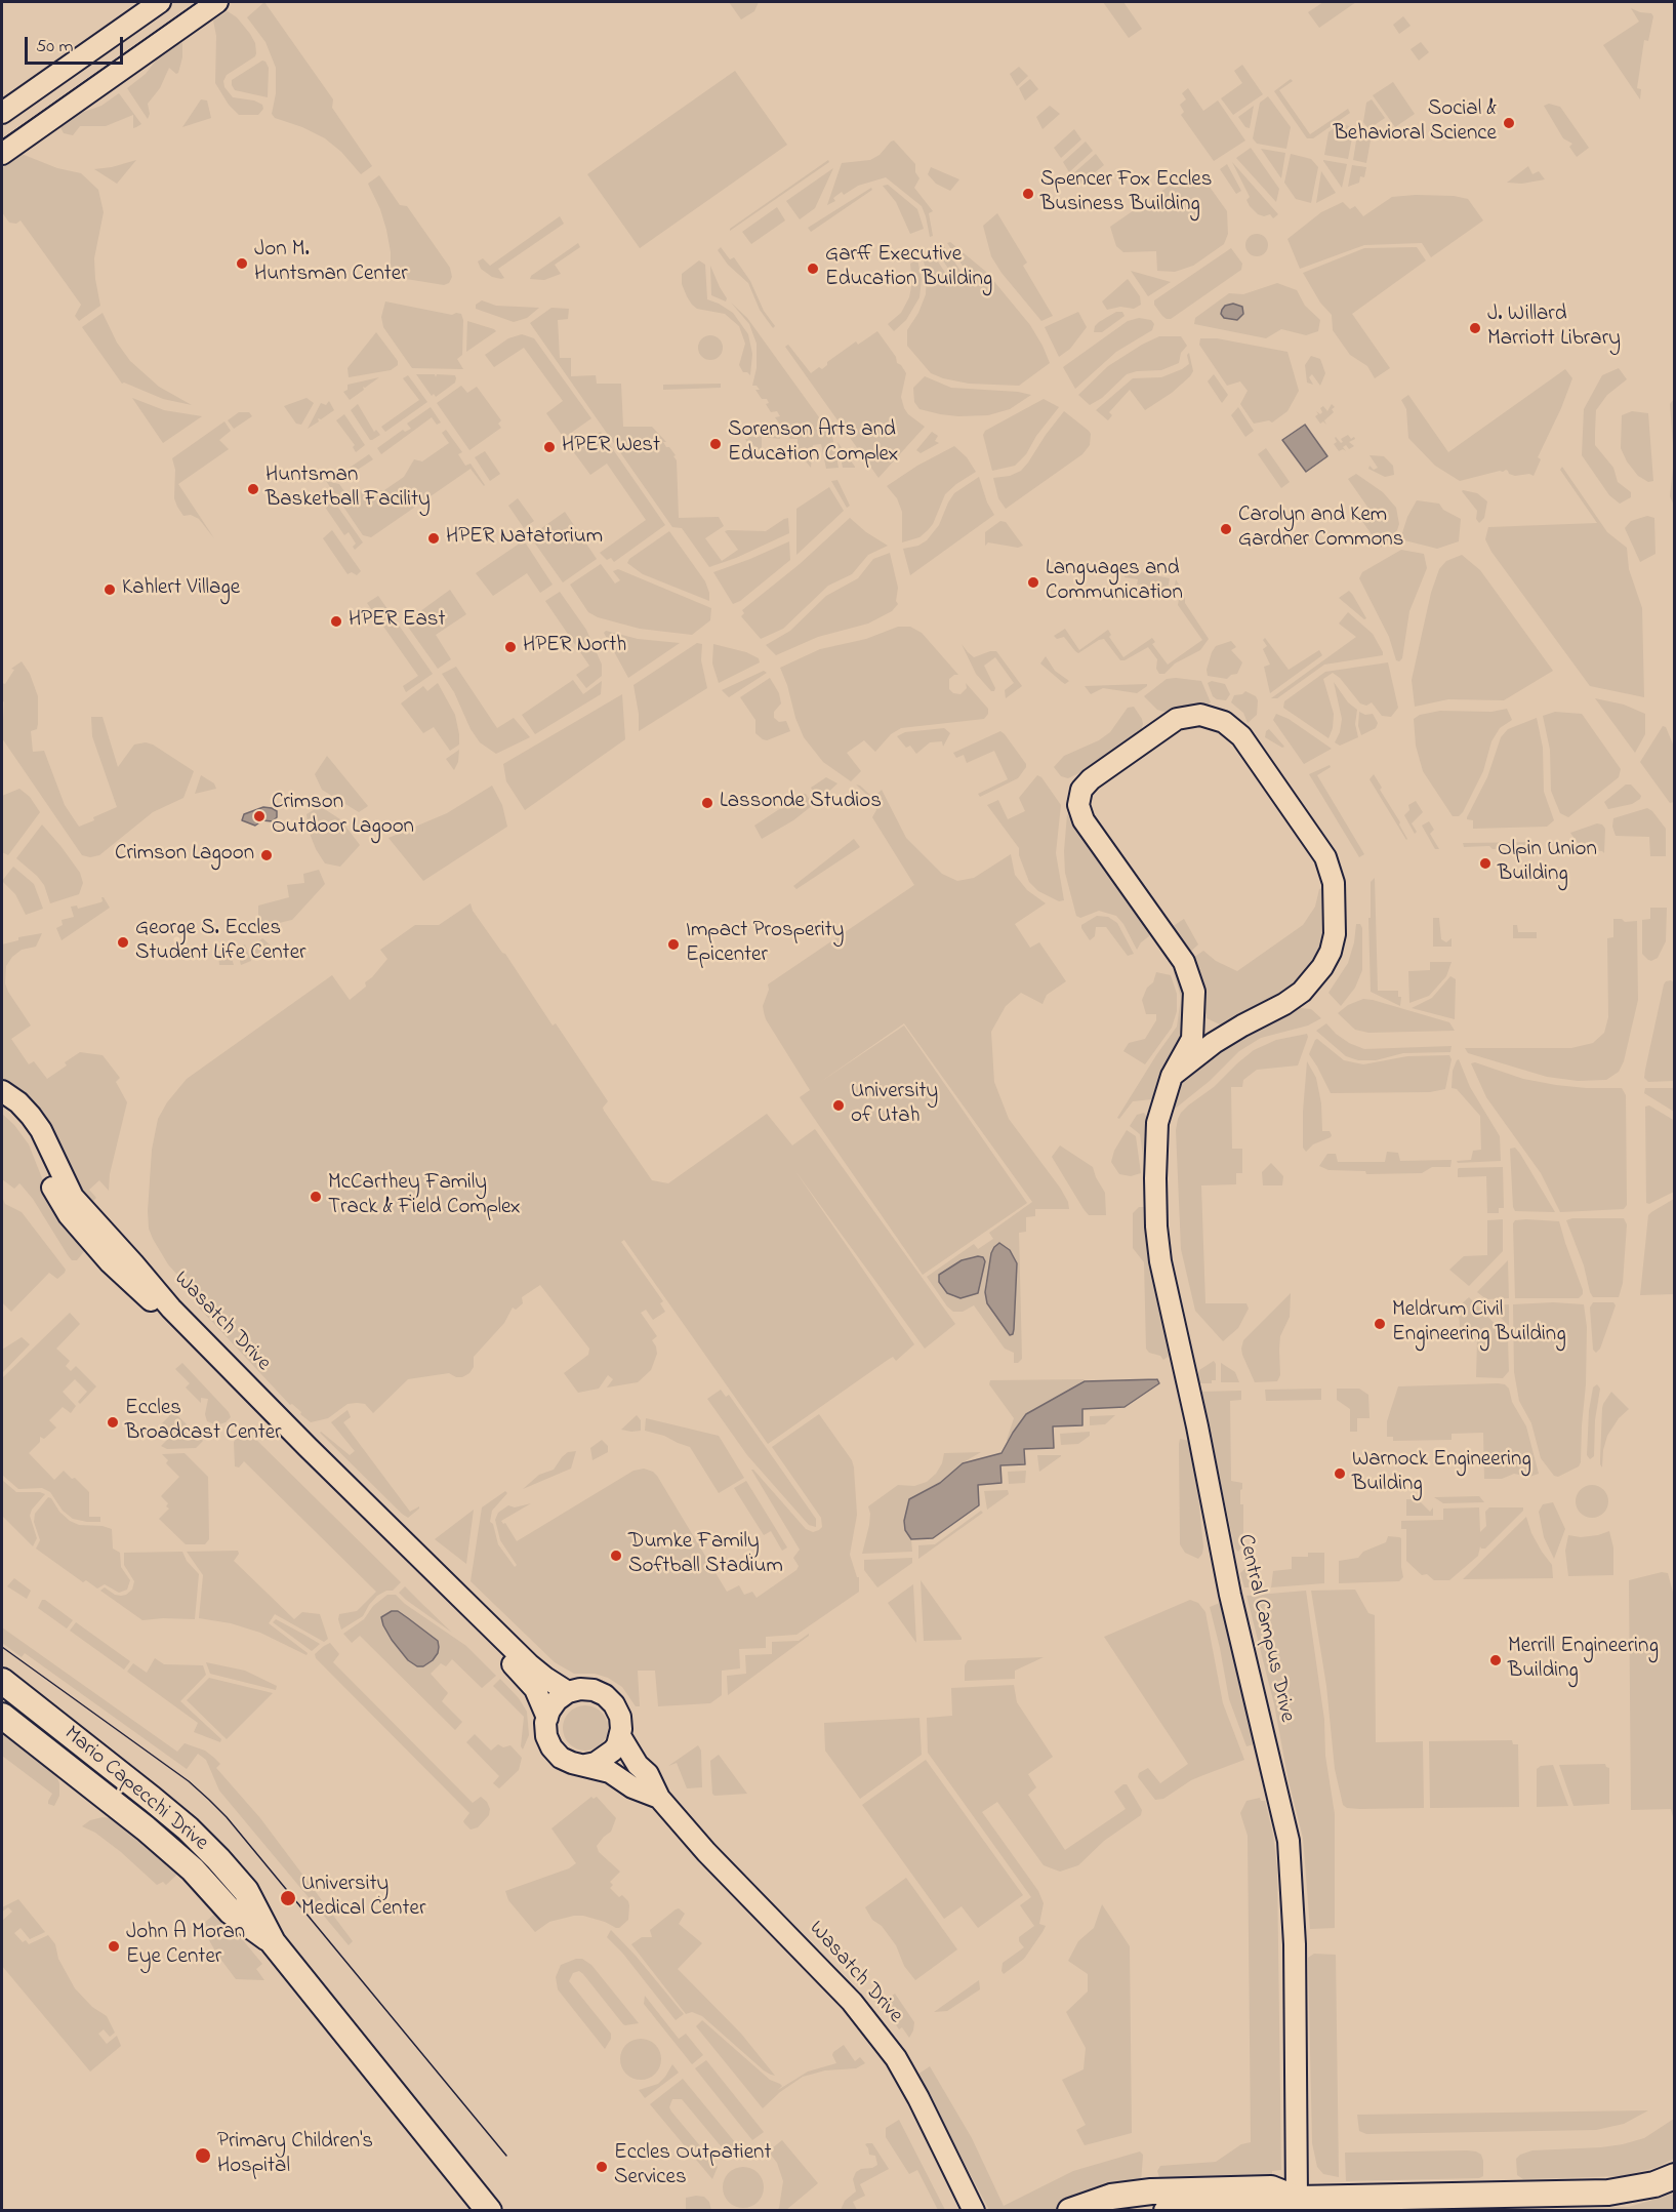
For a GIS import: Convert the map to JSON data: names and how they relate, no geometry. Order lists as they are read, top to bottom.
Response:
{
  "streets": {
    "main road": ["Mario Capecchi Drive"],
    "street": ["Wasatch Drive", "Central Campus Drive"]
  },
  "places": [
    "Social & Behavioral Science",
    "Spencer Fox Eccles Business Building",
    "Jon M. Huntsman Center",
    "Garff Executive Education Building",
    "J. Willard Marriott Library",
    "Sorenson Arts and Education Complex",
    "HPER West",
    "Huntsman Basketball Facility",
    "Carolyn and Kem Gardner Commons",
    "HPER Natatorium",
    "Languages and Communication",
    "Kahlert Village",
    "HPER East",
    "HPER North",
    "Lassonde Studios",
    "Crimson Outdoor Lagoon",
    "Crimson Lagoon",
    "Olpin Union Building",
    "George S. Eccles Student Life Center",
    "Impact Prosperity Epicenter",
    "University of Utah",
    "McCarthey Family Track & Field Complex",
    "Meldrum Civil Engineering Building",
    "Eccles Broadcast Center",
    "Warnock Engineering Building",
    "Dumke Family Softball Stadium",
    "Merrill Engineering Building",
    "University Medical Center",
    "John A Moran Eye Center",
    "Primary Children's Hospital",
    "Eccles Outpatient Services"
  ],
  "scale_bar": "50 m"
}
